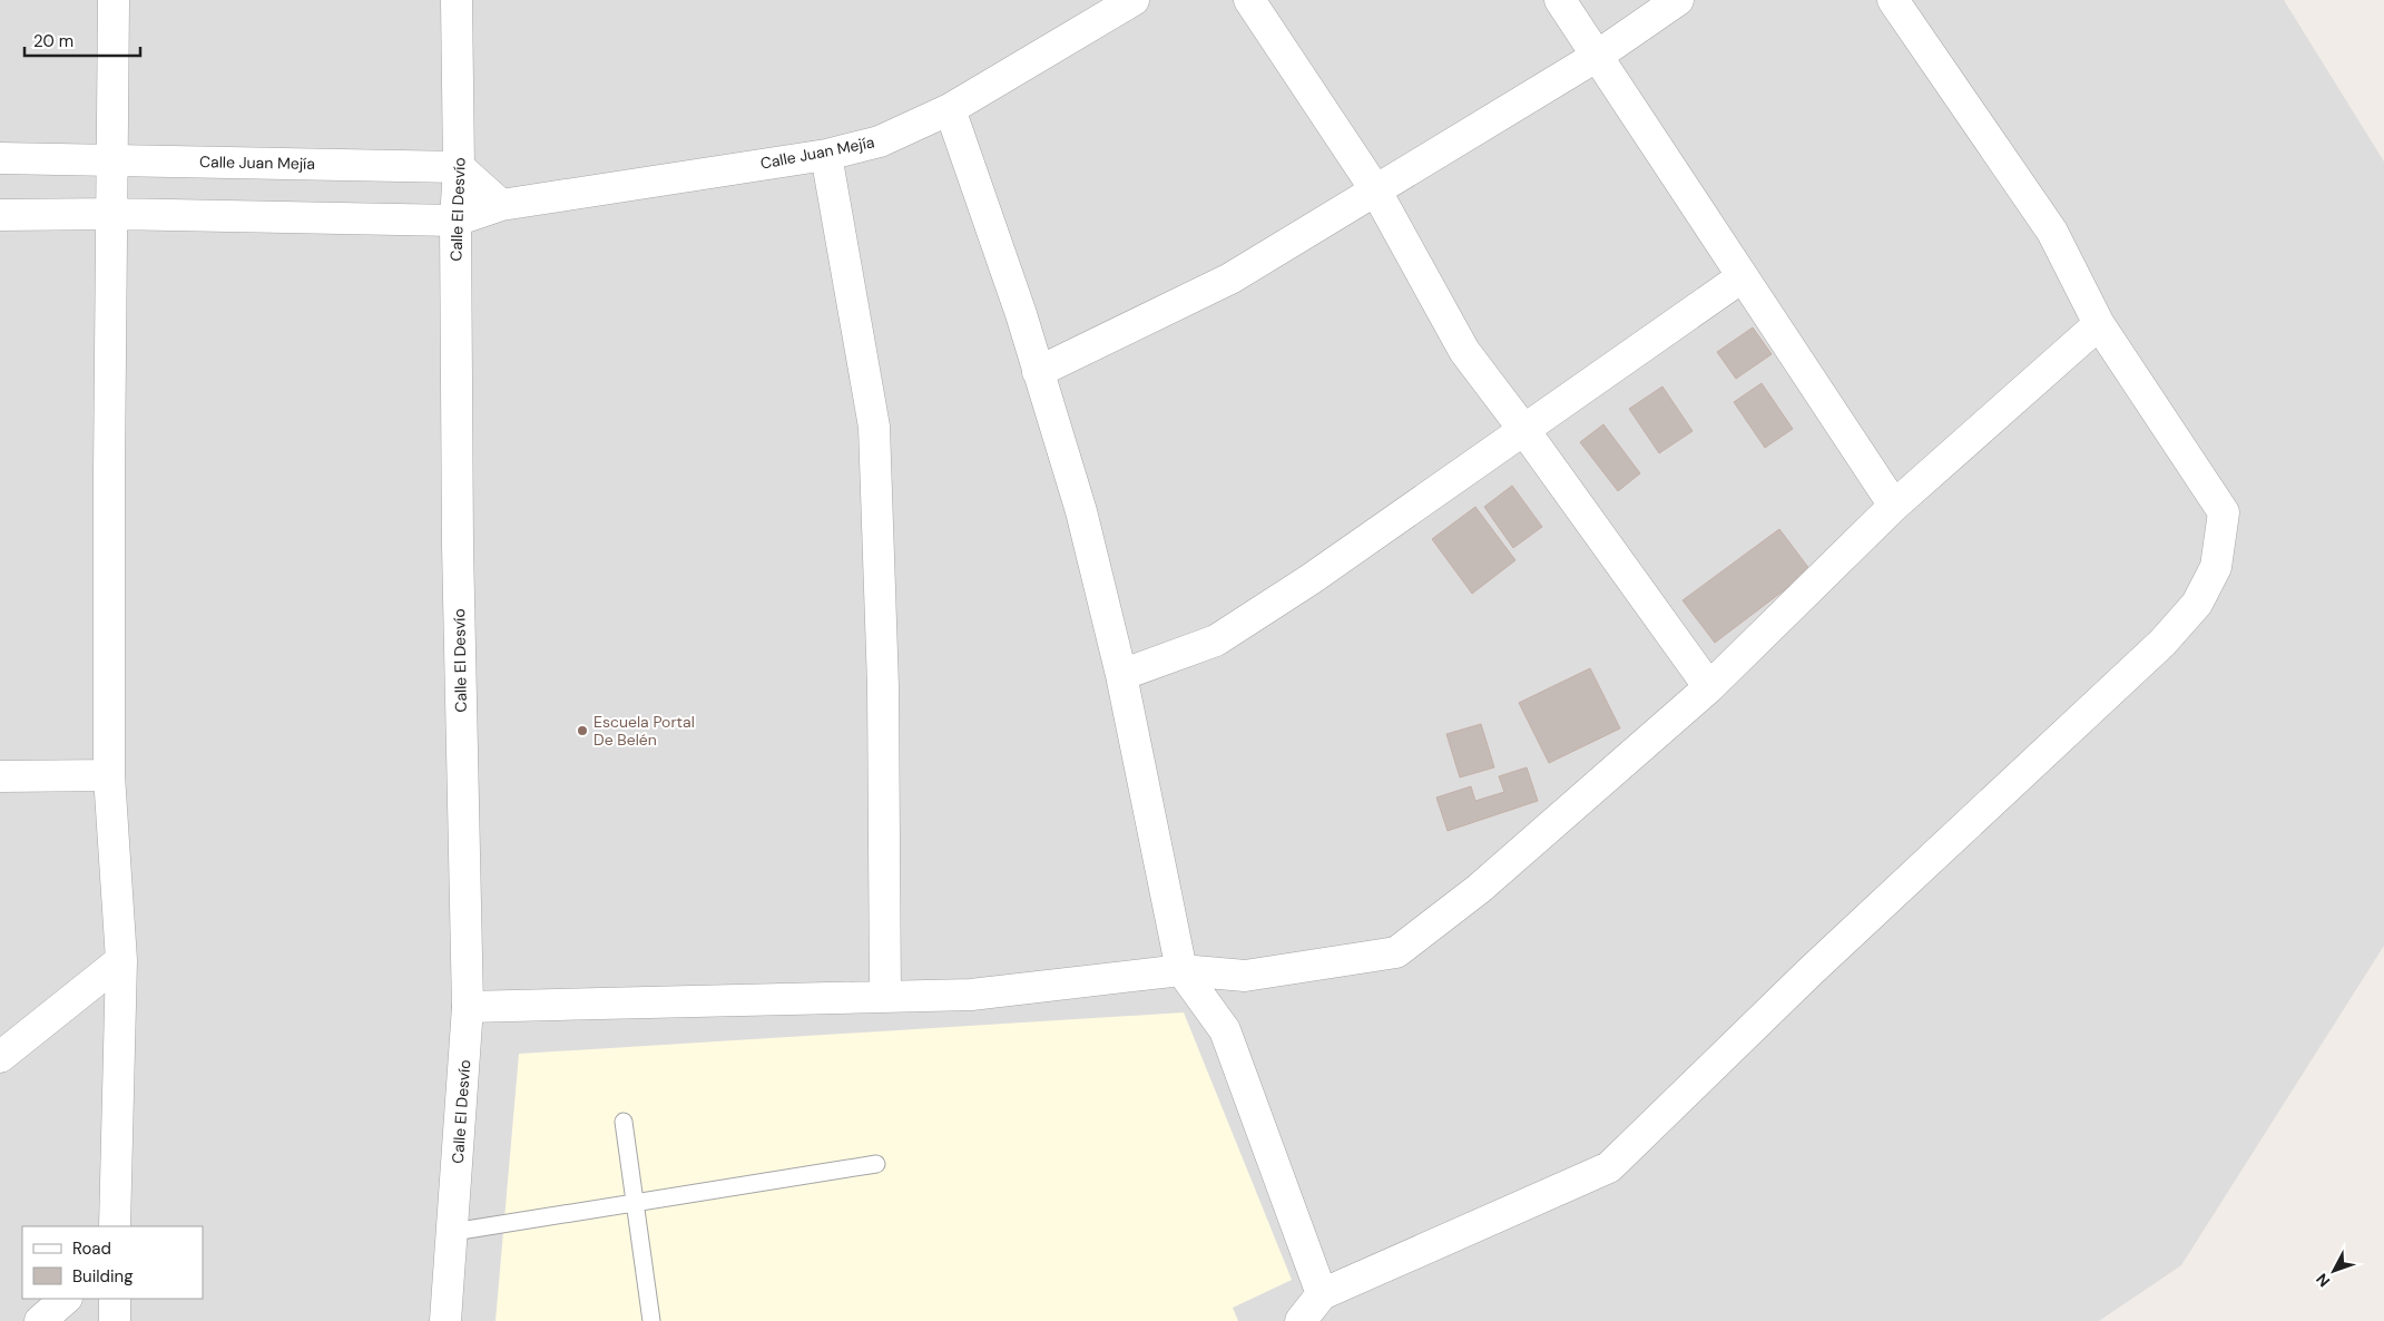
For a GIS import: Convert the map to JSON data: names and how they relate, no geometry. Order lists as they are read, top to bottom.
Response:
{
  "streets": {
    "street": ["Calle Juan Mejía", "Calle El Desvío"]
  },
  "crossings": [
    ["Calle Juan Mejía", "Calle El Desvío"]
  ],
  "places": ["Escuela Portal De Belén"],
  "legend": ["Road", "Building"],
  "scale_bar": "20 m",
  "north": "bottom left"
}
